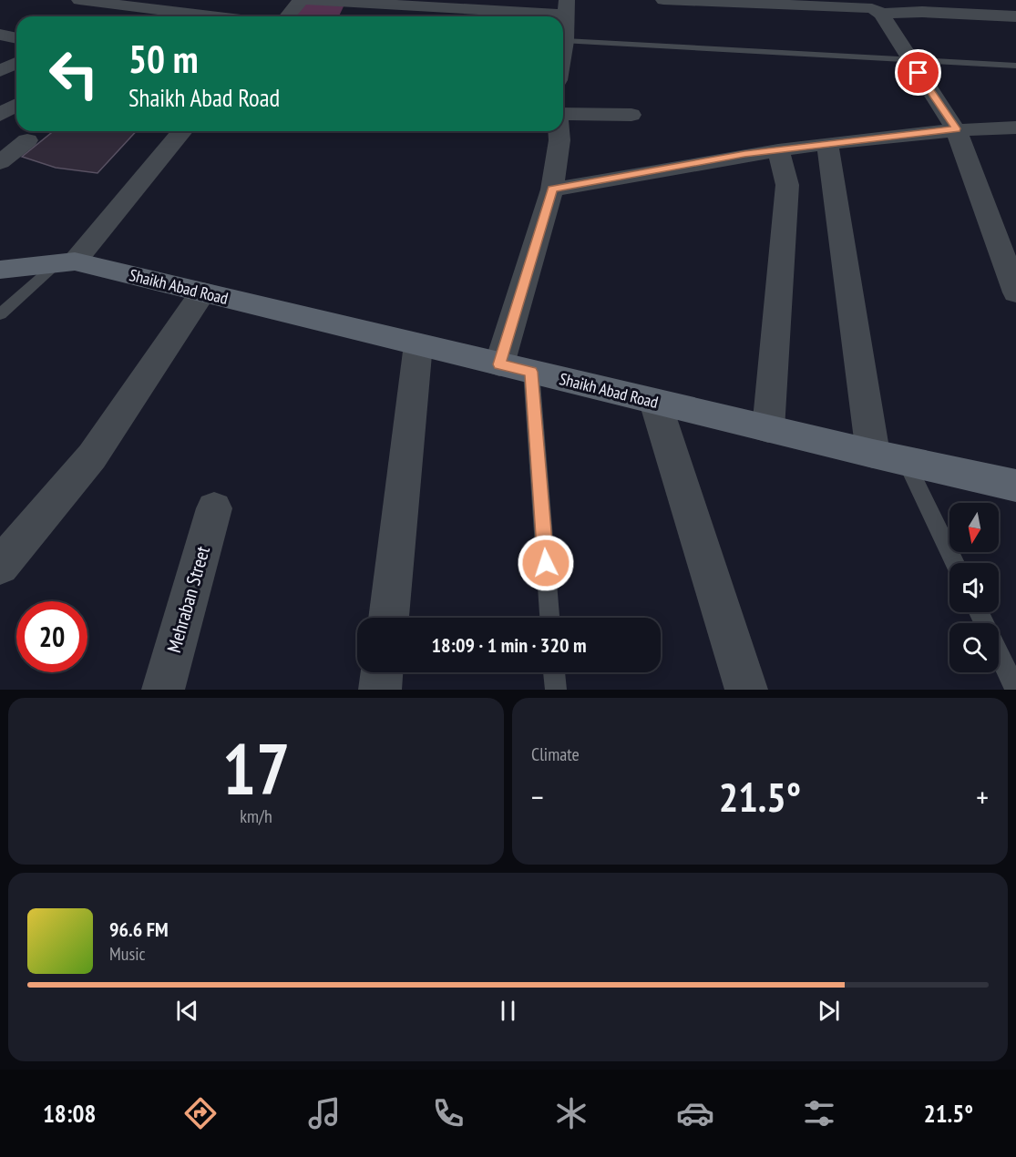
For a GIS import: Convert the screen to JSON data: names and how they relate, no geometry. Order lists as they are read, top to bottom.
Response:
{
  "streets": {
    "main road": ["Shaikh Abad Road"],
    "street": ["Mehraban Street"]
  },
  "north": "bottom",
  "page": {
    "turn": ["50 m", "Shaikh Abad Road"],
    "limit": "20",
    "trip": "18:09 · 1 min · 320 m",
    "tile": [
      ["17", "km/h"],
      "Climate"
    ],
    "heat": ["−", "21.5°", "+"],
    "song": ["96.6 FM", "Music"],
    "tabs": ["18:08", "21.5°"]
  }
}
